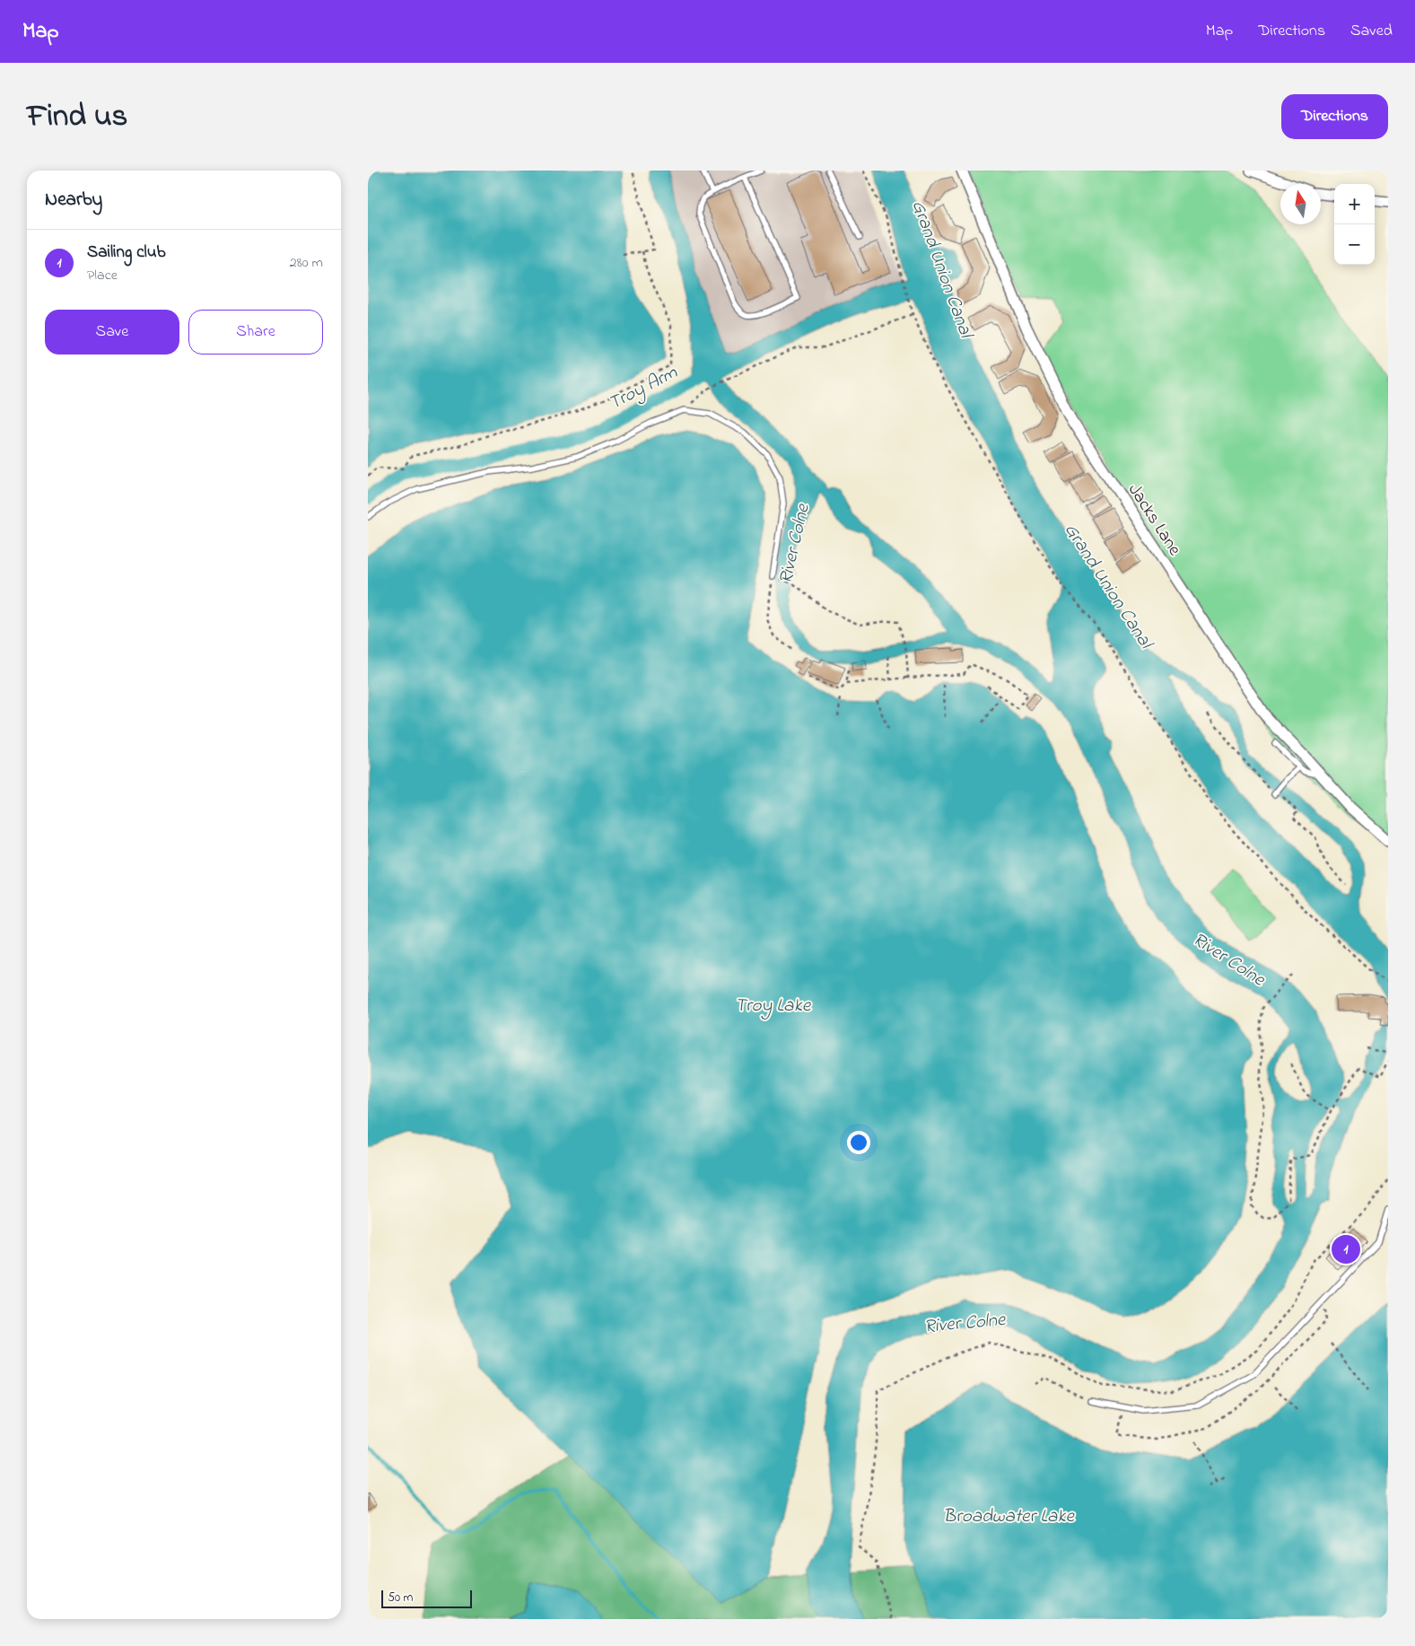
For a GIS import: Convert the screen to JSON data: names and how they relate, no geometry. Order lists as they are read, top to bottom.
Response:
{
  "streets": {
    "street": ["Jacks Lane"]
  },
  "water": [
    "Grand Union Canal",
    "Troy Arm",
    "River Colne",
    "Troy Lake",
    "Broadwater Lake"
  ],
  "scale_bar": "50 m",
  "north": "top",
  "page": {
    "header": "Map",
    "nav": ["Map", "Directions", "Saved"],
    "title": "Find us",
    "buttons": [
      "Directions",
      ["Save", "Share"]
    ],
    "heading": "Nearby",
    "map_buttons": ["+", "−"],
    "list": [
      {
        "mark": "1",
        "name": "Sailing club",
        "note": "Place",
        "value": "280 m"
      }
    ],
    "pins": "1",
    "scale": "50 m"
  }
}
